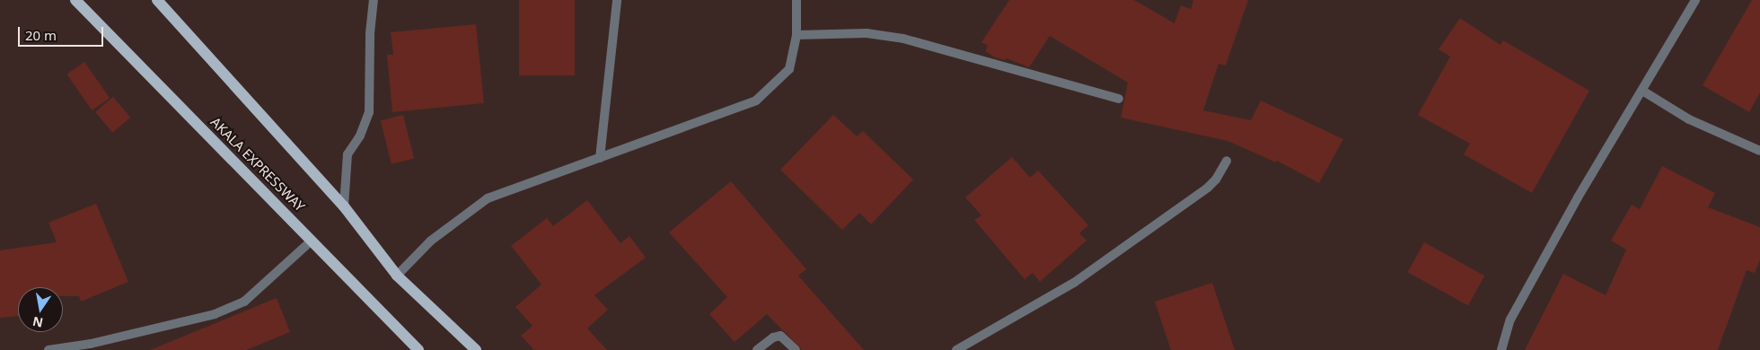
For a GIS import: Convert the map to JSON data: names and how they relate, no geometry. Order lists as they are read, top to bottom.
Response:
{
  "streets": {
    "main road": ["AKALA EXPRESSWAY"]
  },
  "scale_bar": "20 m",
  "north": "bottom"
}
